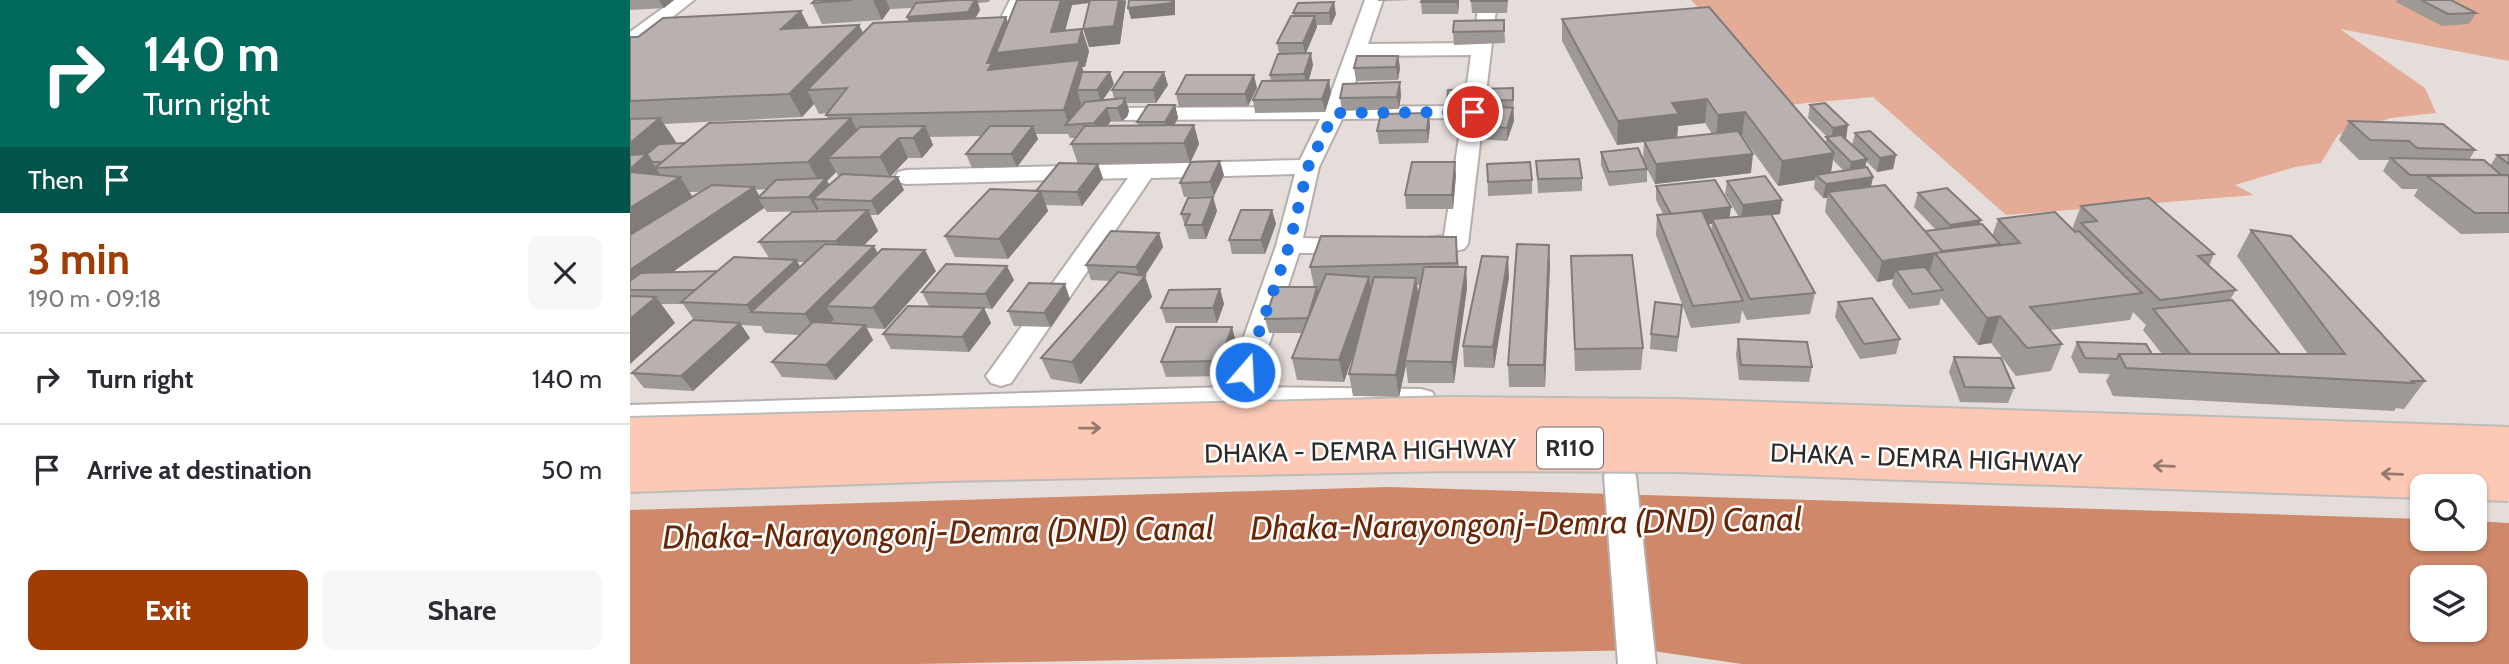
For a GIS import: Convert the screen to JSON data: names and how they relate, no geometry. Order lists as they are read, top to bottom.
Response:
{
  "streets": {
    "main road": ["R110", "DHAKA - DEMRA HIGHWAY"]
  },
  "water": ["Dhaka-Narayongonj-Demra (DND) Canal"],
  "page": {
    "turn": ["140 m", "Turn right"],
    "then": "Then",
    "heading": ["3 min", "190 m · 09:18"],
    "list": [
      {
        "name": "Turn right",
        "value": "140 m"
      },
      {
        "name": "Arrive at destination",
        "value": "50 m"
      }
    ],
    "buttons": ["Exit", "Share"]
  }
}
